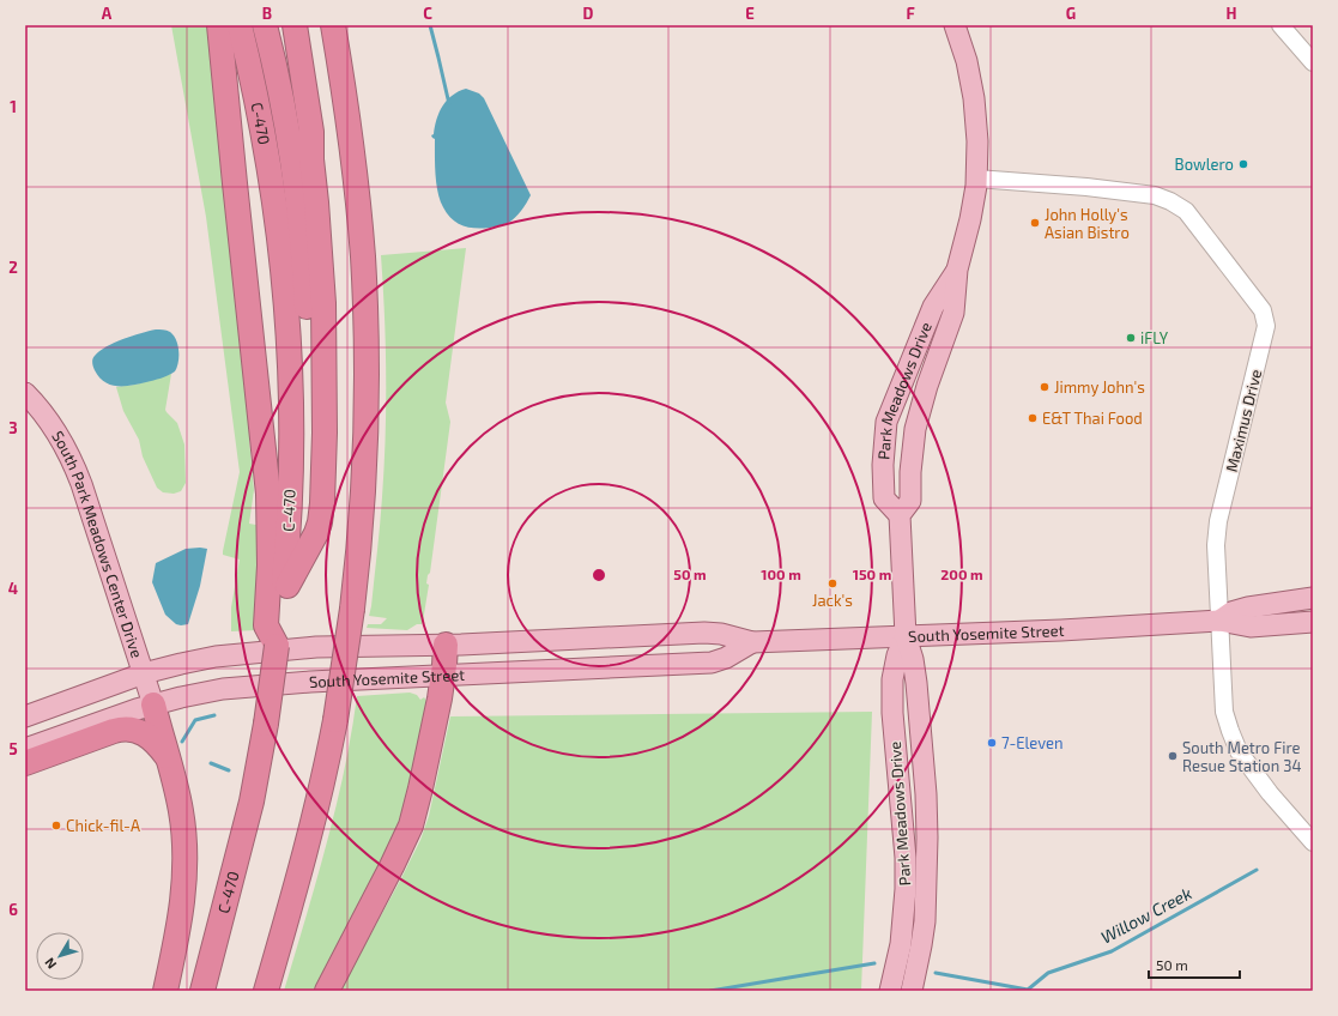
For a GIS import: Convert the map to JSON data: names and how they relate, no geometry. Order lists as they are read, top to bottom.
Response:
{
  "streets": {
    "highway": ["C-470"],
    "main road": ["Park Meadows Drive", "South Park Meadows Center Drive", "South Yosemite Street"],
    "street": ["Maximus Drive"]
  },
  "crossings": [
    ["Park Meadows Drive", "Maximus Drive"],
    ["Park Meadows Drive", "South Yosemite Street"],
    ["Maximus Drive", "South Yosemite Street"],
    ["South Park Meadows Center Drive", "South Yosemite Street"]
  ],
  "water": ["Willow Creek"],
  "places": [
    "Bowlero",
    "John Holly's Asian Bistro",
    "iFLY",
    "Jimmy John's",
    "E&T Thai Food",
    "Jack's",
    "7-Eleven",
    "South Metro Fire Resue Station 34",
    "Chick-fil-A"
  ],
  "scale_bar": "50 m",
  "north": "bottom left",
  "grid": {
    "columns": [
      "A",
      "B",
      "C",
      "D",
      "E",
      "F",
      "G",
      "H"
    ],
    "rows": [
      "1",
      "2",
      "3",
      "4",
      "5",
      "6"
    ]
  },
  "rings": [
    "50 m",
    "100 m",
    "150 m",
    "200 m"
  ]
}
